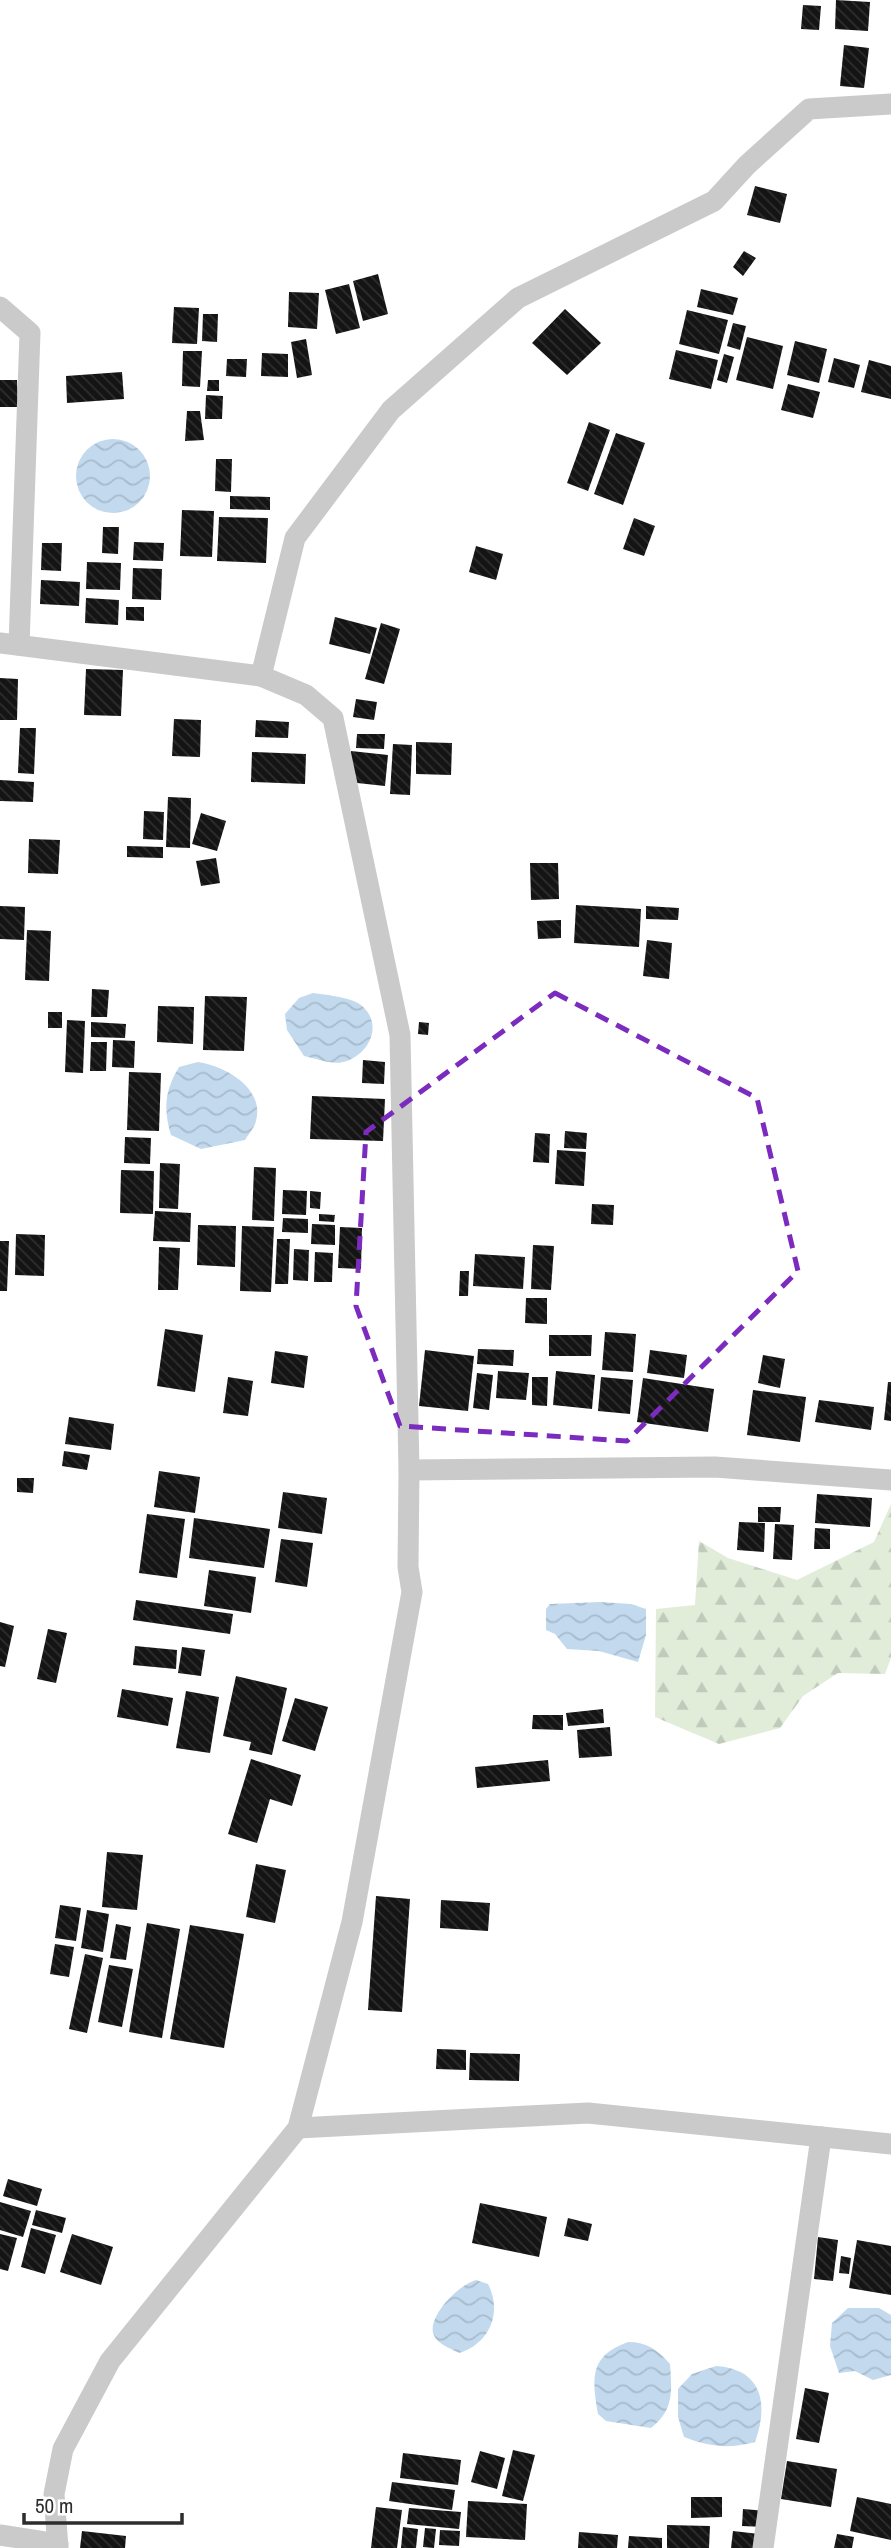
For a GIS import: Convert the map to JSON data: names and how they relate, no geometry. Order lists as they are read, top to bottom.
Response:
{
  "scale_bar": "50 m"
}
